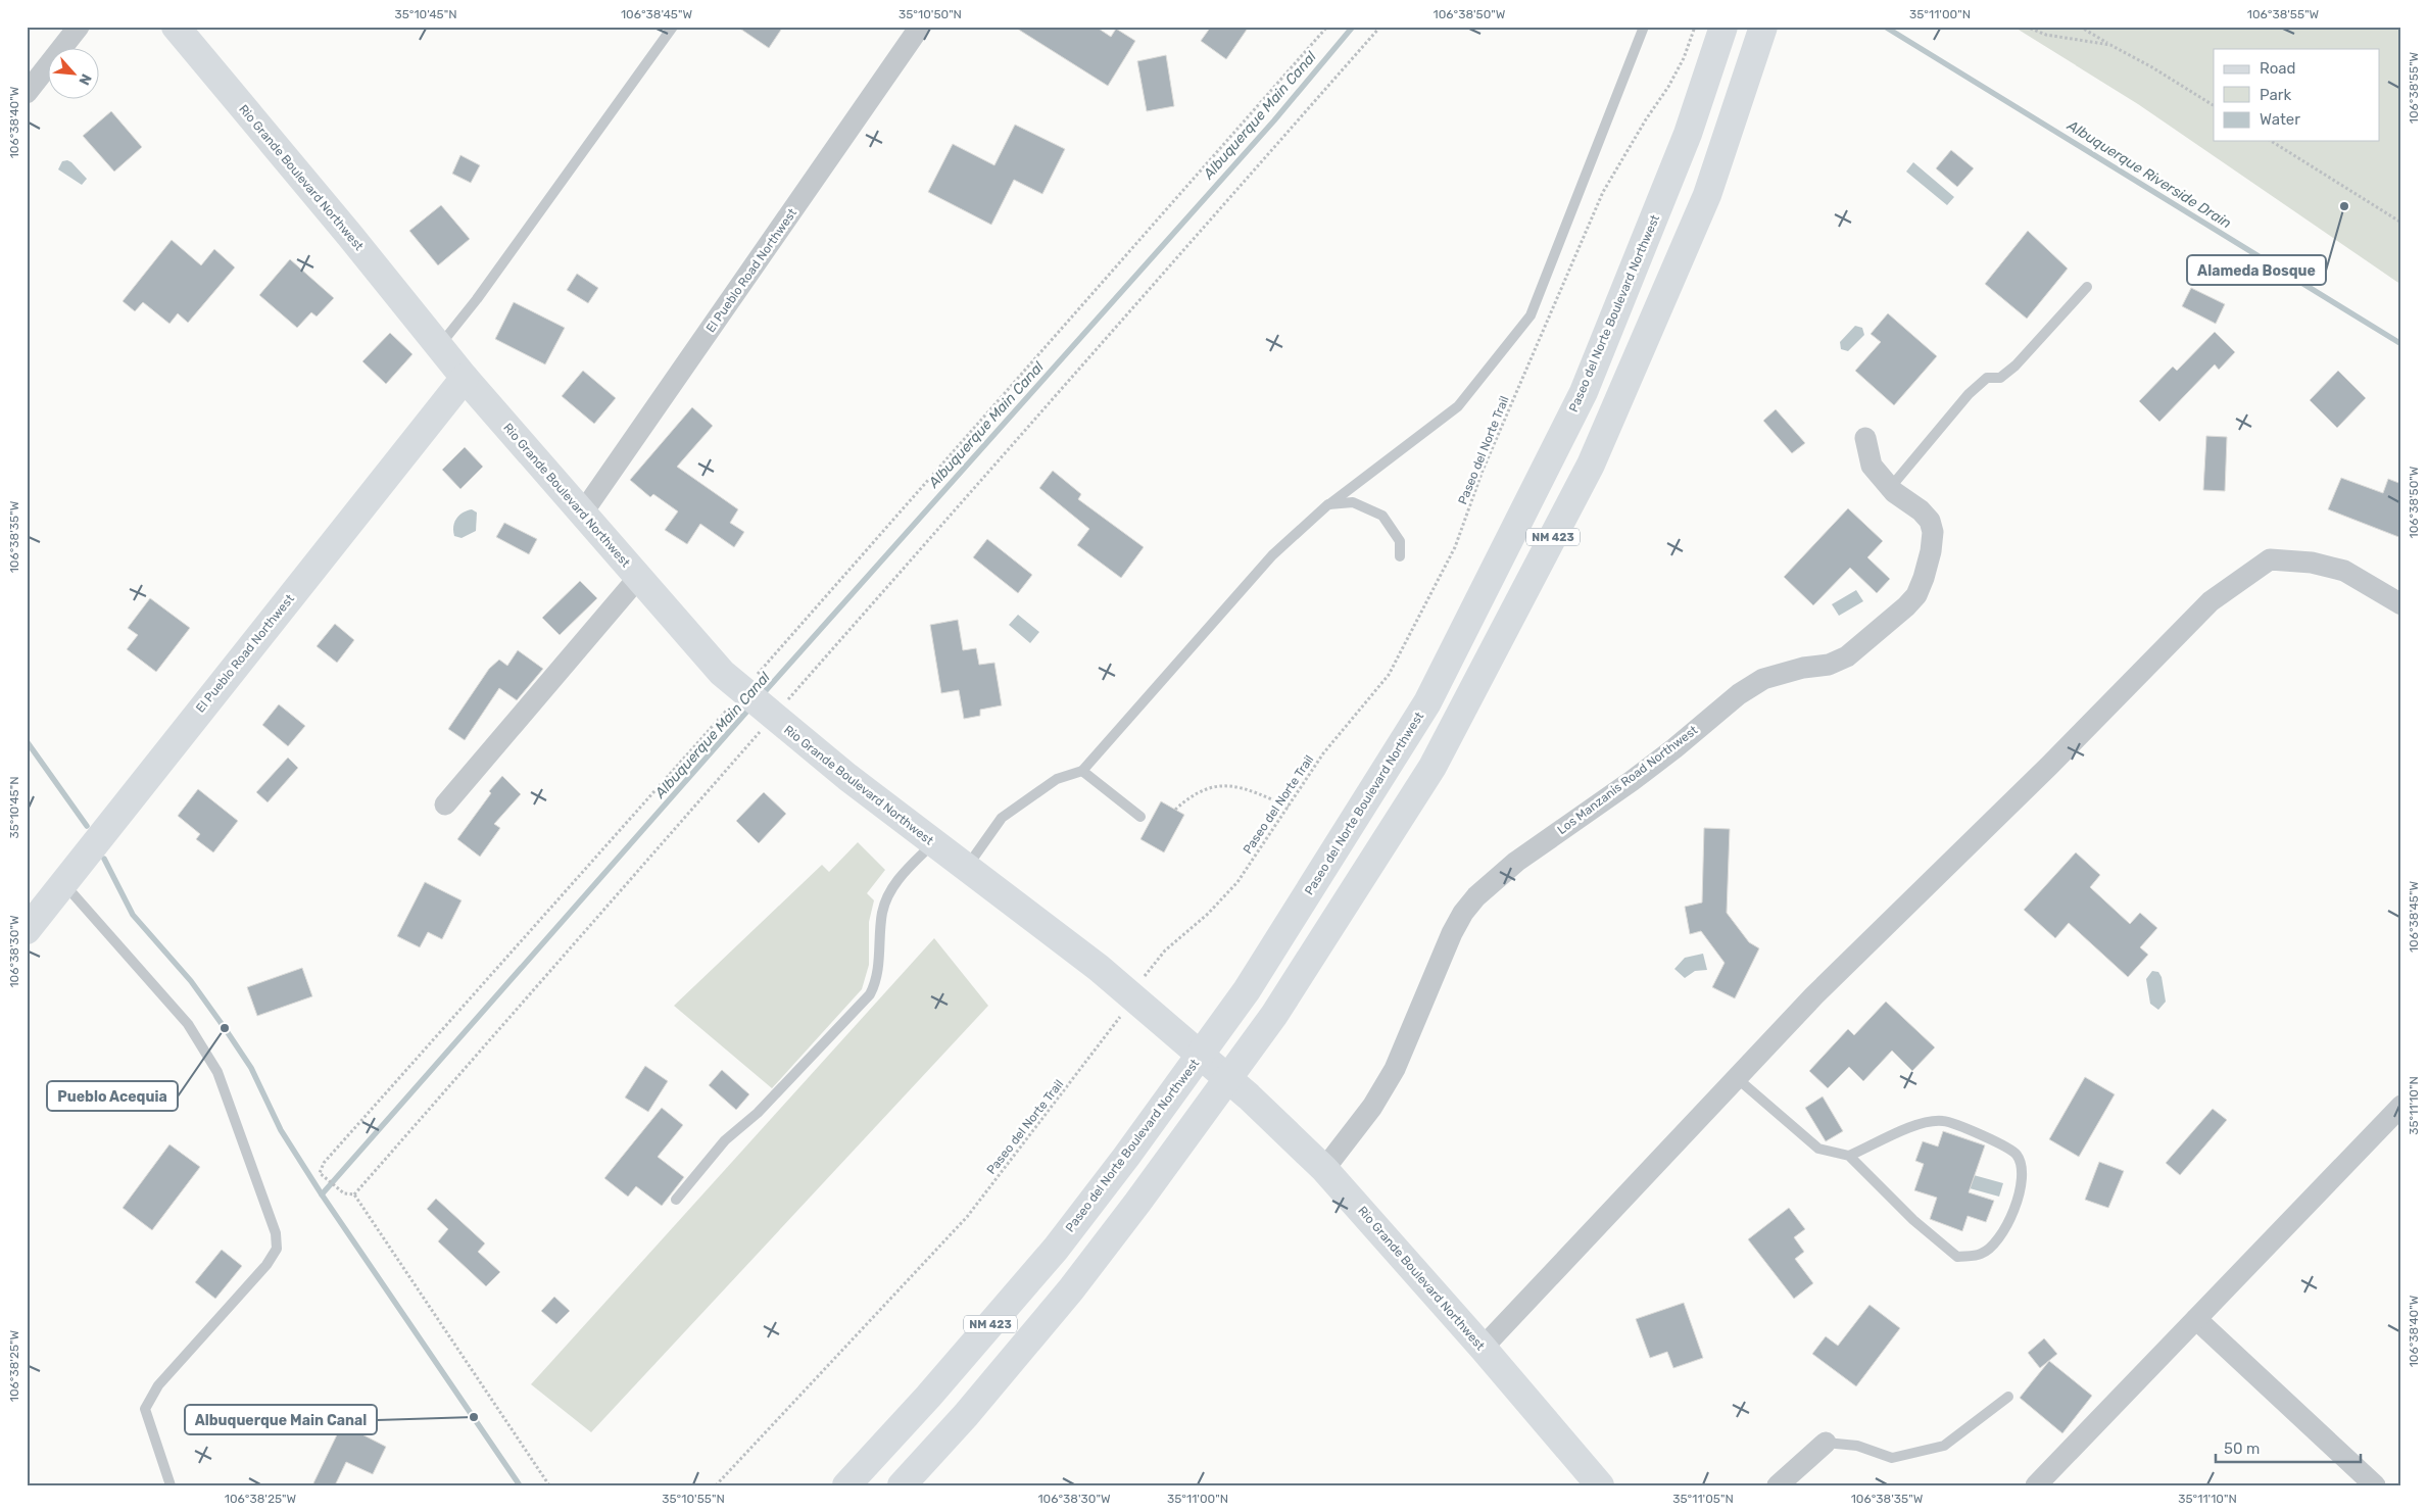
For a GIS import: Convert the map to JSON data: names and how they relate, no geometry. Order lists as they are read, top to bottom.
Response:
{
  "streets": {
    "main road": [
      "Rio Grande Boulevard Northwest",
      "El Pueblo Road Northwest",
      "Paseo del Norte Boulevard Northwest",
      "NM 423"
    ],
    "street": ["Los Manzanis Road Northwest"],
    "path": ["Paseo del Norte Trail"]
  },
  "crossings": [
    ["Rio Grande Boulevard Northwest", "El Pueblo Road Northwest"],
    ["Rio Grande Boulevard Northwest", "Paseo del Norte Trail"],
    ["Rio Grande Boulevard Northwest", "Los Manzanis Road Northwest"]
  ],
  "water": ["Albuquerque Main Canal", "Albuquerque Riverside Drain"],
  "places": ["Alameda Bosque", "Pueblo Acequia", "Albuquerque Main Canal"],
  "legend": ["Road", "Park", "Water"],
  "scale_bar": "50 m",
  "north": "bottom right",
  "coordinates": [
    "35°10'45\"N",
    "106°38'45\"W",
    "35°10'50\"N",
    "106°38'50\"W",
    "35°11'00\"N",
    "106°38'55\"W",
    "106°38'40\"W",
    "106°38'35\"W",
    "106°38'30\"W",
    "35°11'10\"N",
    "106°38'25\"W",
    "35°10'55\"N",
    "35°11'05\"N"
  ]
}
